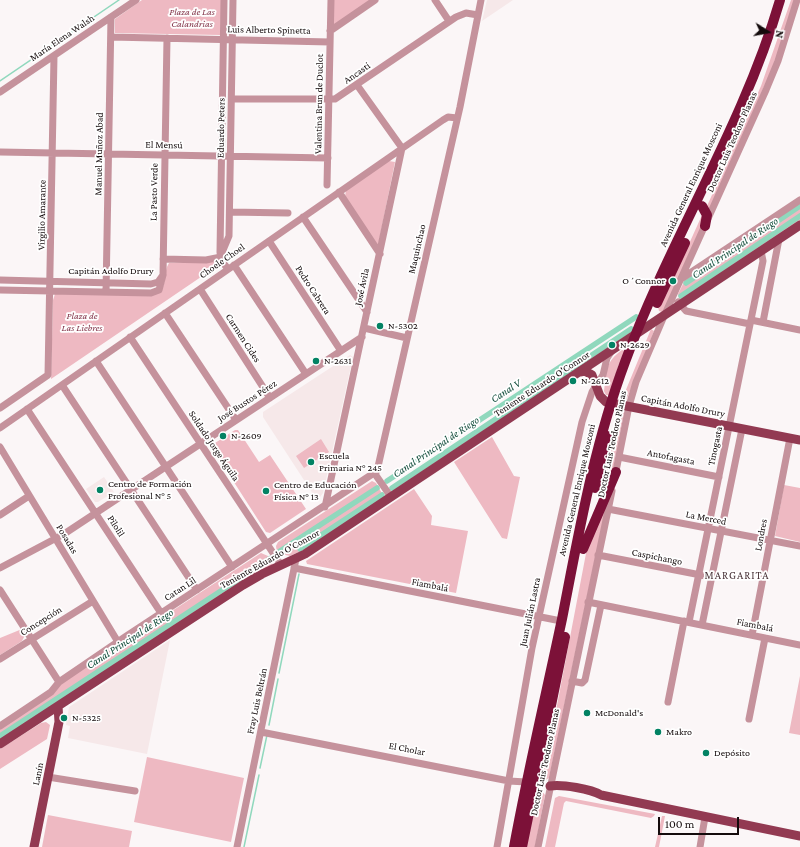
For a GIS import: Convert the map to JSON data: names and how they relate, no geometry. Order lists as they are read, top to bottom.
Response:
{
  "streets": {
    "highway": ["Avenida General Enrique Mosconi"],
    "main road": [
      "Capitán Adolfo Drury",
      "Teniente Eduardo O'Connor",
      "El Cholar",
      "Lanín"
    ],
    "street": [
      "Luis Alberto Spinetta",
      "María Elena Walsh",
      "Ancasti",
      "Valentina Brun de Duclot",
      "Eduardo Peters",
      "Doctor Luis Teodoro Planas",
      "El Mensú",
      "Manuel Muñoz Abad",
      "La Pasto Verde",
      "Virgilio Amarante",
      "Maquinchao",
      "Choele Choel",
      "José Ávila",
      "Pedro Cabrera",
      "Carmen Cides",
      "José Bustos Pérez",
      "Soldado Jorge Águila",
      "Tinogasta",
      "Antofagasta",
      "La Merced",
      "Pilolil",
      "Londres",
      "Posadas",
      "Caspichango",
      "Fiambalá",
      "Catan Lil",
      "Juan Julián Lastra",
      "Concepción",
      "Fray Luis Beltrán"
    ]
  },
  "crossings": [
    ["Luis Alberto Spinetta", "Valentina Brun de Duclot"],
    ["Luis Alberto Spinetta", "Eduardo Peters"],
    ["Luis Alberto Spinetta", "Manuel Muñoz Abad"],
    ["Luis Alberto Spinetta", "La Pasto Verde"],
    ["María Elena Walsh", "Manuel Muñoz Abad"],
    ["María Elena Walsh", "Virgilio Amarante"],
    ["Ancasti", "Valentina Brun de Duclot"],
    ["Ancasti", "Eduardo Peters"],
    ["Ancasti", "Maquinchao"],
    ["Valentina Brun de Duclot", "El Mensú"],
    ["Eduardo Peters", "El Mensú"],
    ["Eduardo Peters", "Capitán Adolfo Drury"],
    ["Doctor Luis Teodoro Planas", "Capitán Adolfo Drury"],
    ["Doctor Luis Teodoro Planas", "Teniente Eduardo O'Connor"],
    ["Doctor Luis Teodoro Planas", "Antofagasta"],
    ["Doctor Luis Teodoro Planas", "La Merced"],
    ["Doctor Luis Teodoro Planas", "Caspichango"],
    ["Doctor Luis Teodoro Planas", "Fiambalá"],
    ["Doctor Luis Teodoro Planas", "El Cholar"],
    ["El Mensú", "Manuel Muñoz Abad"],
    ["El Mensú", "La Pasto Verde"],
    ["El Mensú", "Virgilio Amarante"],
    ["Manuel Muñoz Abad", "Capitán Adolfo Drury"],
    ["Avenida General Enrique Mosconi", "Capitán Adolfo Drury"],
    ["Avenida General Enrique Mosconi", "Teniente Eduardo O'Connor"],
    ["Avenida General Enrique Mosconi", "Fiambalá"],
    ["Avenida General Enrique Mosconi", "El Cholar"],
    ["La Pasto Verde", "Capitán Adolfo Drury"],
    ["Virgilio Amarante", "Capitán Adolfo Drury"],
    ["Maquinchao", "Choele Choel"],
    ["Maquinchao", "Catan Lil"],
    ["Choele Choel", "José Ávila"],
    ["Choele Choel", "Pedro Cabrera"],
    ["Choele Choel", "Carmen Cides"],
    ["Choele Choel", "Soldado Jorge Águila"],
    ["Choele Choel", "Pilolil"],
    ["Capitán Adolfo Drury", "Tinogasta"],
    ["Capitán Adolfo Drury", "Londres"],
    ["José Ávila", "José Bustos Pérez"],
    ["José Ávila", "Catan Lil"],
    ["Pedro Cabrera", "José Bustos Pérez"],
    ["Carmen Cides", "José Bustos Pérez"],
    ["Teniente Eduardo O'Connor", "Soldado Jorge Águila"],
    ["Teniente Eduardo O'Connor", "Tinogasta"],
    ["Teniente Eduardo O'Connor", "Fiambalá"],
    ["Teniente Eduardo O'Connor", "Juan Julián Lastra"],
    ["Teniente Eduardo O'Connor", "Fray Luis Beltrán"],
    ["Teniente Eduardo O'Connor", "Lanín"],
    ["José Bustos Pérez", "Soldado Jorge Águila"],
    ["José Bustos Pérez", "Pilolil"],
    ["José Bustos Pérez", "Posadas"],
    ["Soldado Jorge Águila", "Catan Lil"],
    ["Tinogasta", "Antofagasta"],
    ["Tinogasta", "La Merced"],
    ["Tinogasta", "Caspichango"],
    ["Tinogasta", "Fiambalá"],
    ["La Merced", "Londres"],
    ["Pilolil", "Catan Lil"],
    ["Londres", "Fiambalá"],
    ["Posadas", "Catan Lil"],
    ["Posadas", "Concepción"],
    ["Fiambalá", "Juan Julián Lastra"],
    ["Fiambalá", "Fray Luis Beltrán"],
    ["Juan Julián Lastra", "El Cholar"],
    ["Fray Luis Beltrán", "El Cholar"]
  ],
  "districts": ["MARGARITA"],
  "water": ["Canal Principal de Riego", "Canal V"],
  "parks": ["Plaza de Las Calandrias", "Plaza de Las Liebres"],
  "places": [
    "O´Connor",
    "N-5302",
    "N-2629",
    "N-2631",
    "N-2612",
    "N-2609",
    "Escuela Primaria N° 245",
    "Centro de Formación Profesional N° 5",
    "Centro de Educación Física N° 13",
    "McDonald's",
    "N-5325",
    "Makro",
    "Depósito"
  ],
  "scale_bar": "100 m",
  "north": "right"
}
